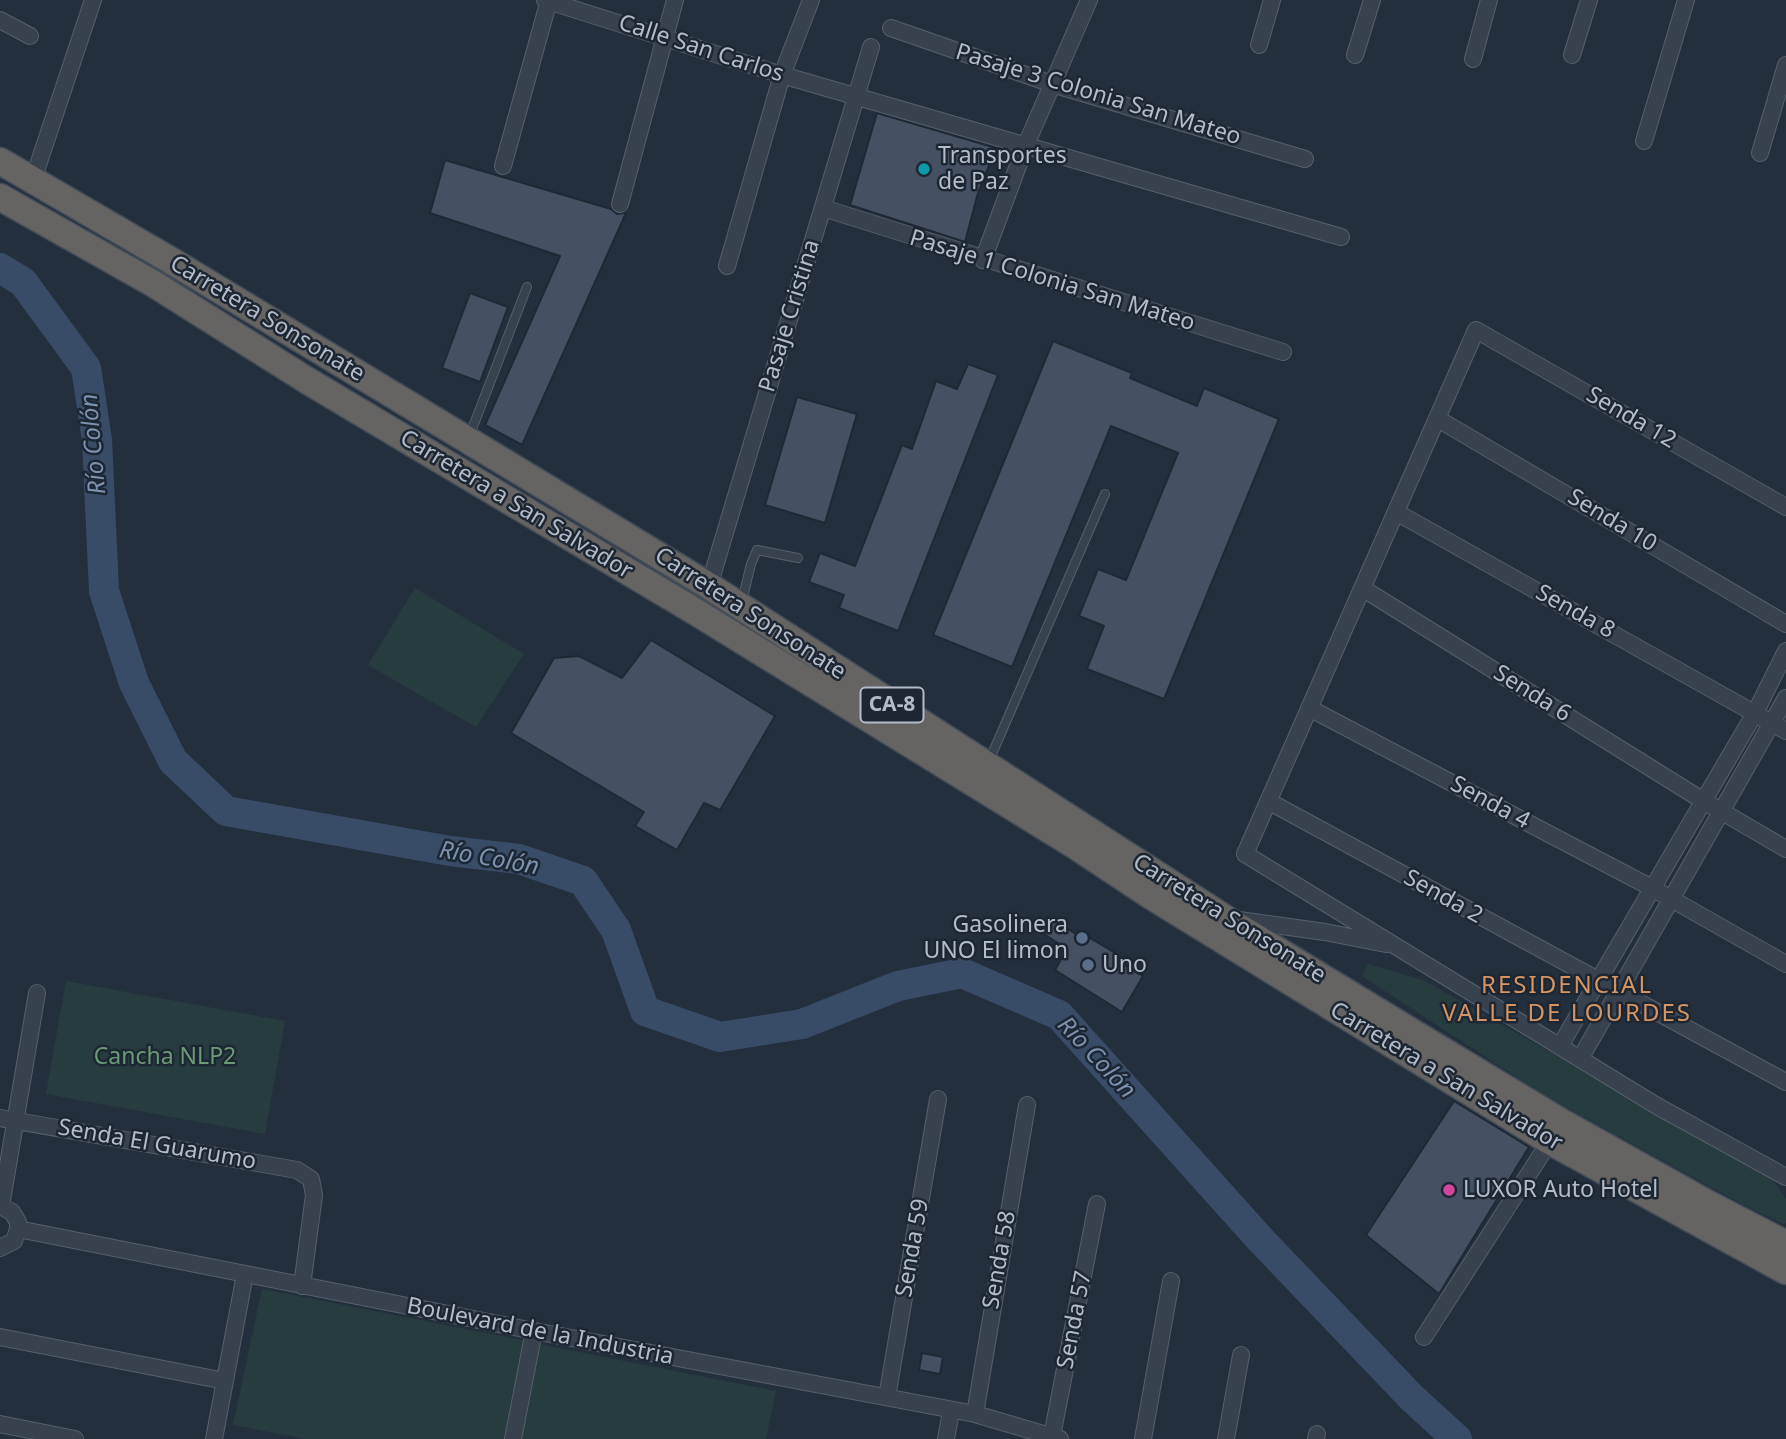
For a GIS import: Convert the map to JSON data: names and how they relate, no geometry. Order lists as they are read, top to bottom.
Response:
{
  "streets": {
    "highway": ["Carretera Sonsonate", "Carretera a San Salvador", "CA-8"],
    "street": [
      "Calle San Carlos",
      "Pasaje 3 Colonia San Mateo",
      "Pasaje 1 Colonia San Mateo",
      "Pasaje Cristina",
      "Senda 12",
      "Senda 10",
      "Senda 8",
      "Senda 6",
      "Senda 4",
      "Senda 2",
      "Senda El Guarumo",
      "Senda 59",
      "Senda 58",
      "Senda 57",
      "Boulevard de la Industria"
    ]
  },
  "crossings": [
    ["Calle San Carlos", "Pasaje Cristina"],
    ["Pasaje 1 Colonia San Mateo", "Pasaje Cristina"],
    ["Pasaje Cristina", "Carretera Sonsonate"],
    ["Senda 12", "Senda 10"],
    ["Senda El Guarumo", "Boulevard de la Industria"],
    ["Senda 59", "Boulevard de la Industria"],
    ["Senda 58", "Boulevard de la Industria"],
    ["Senda 57", "Boulevard de la Industria"]
  ],
  "districts": ["RESIDENCIAL VALLE DE LOURDES"],
  "water": ["Río Colón"],
  "parks": ["Cancha NLP2"],
  "places": [
    "Transportes de Paz",
    "Gasolinera UNO El limon",
    "Uno",
    "LUXOR Auto Hotel"
  ]
}
